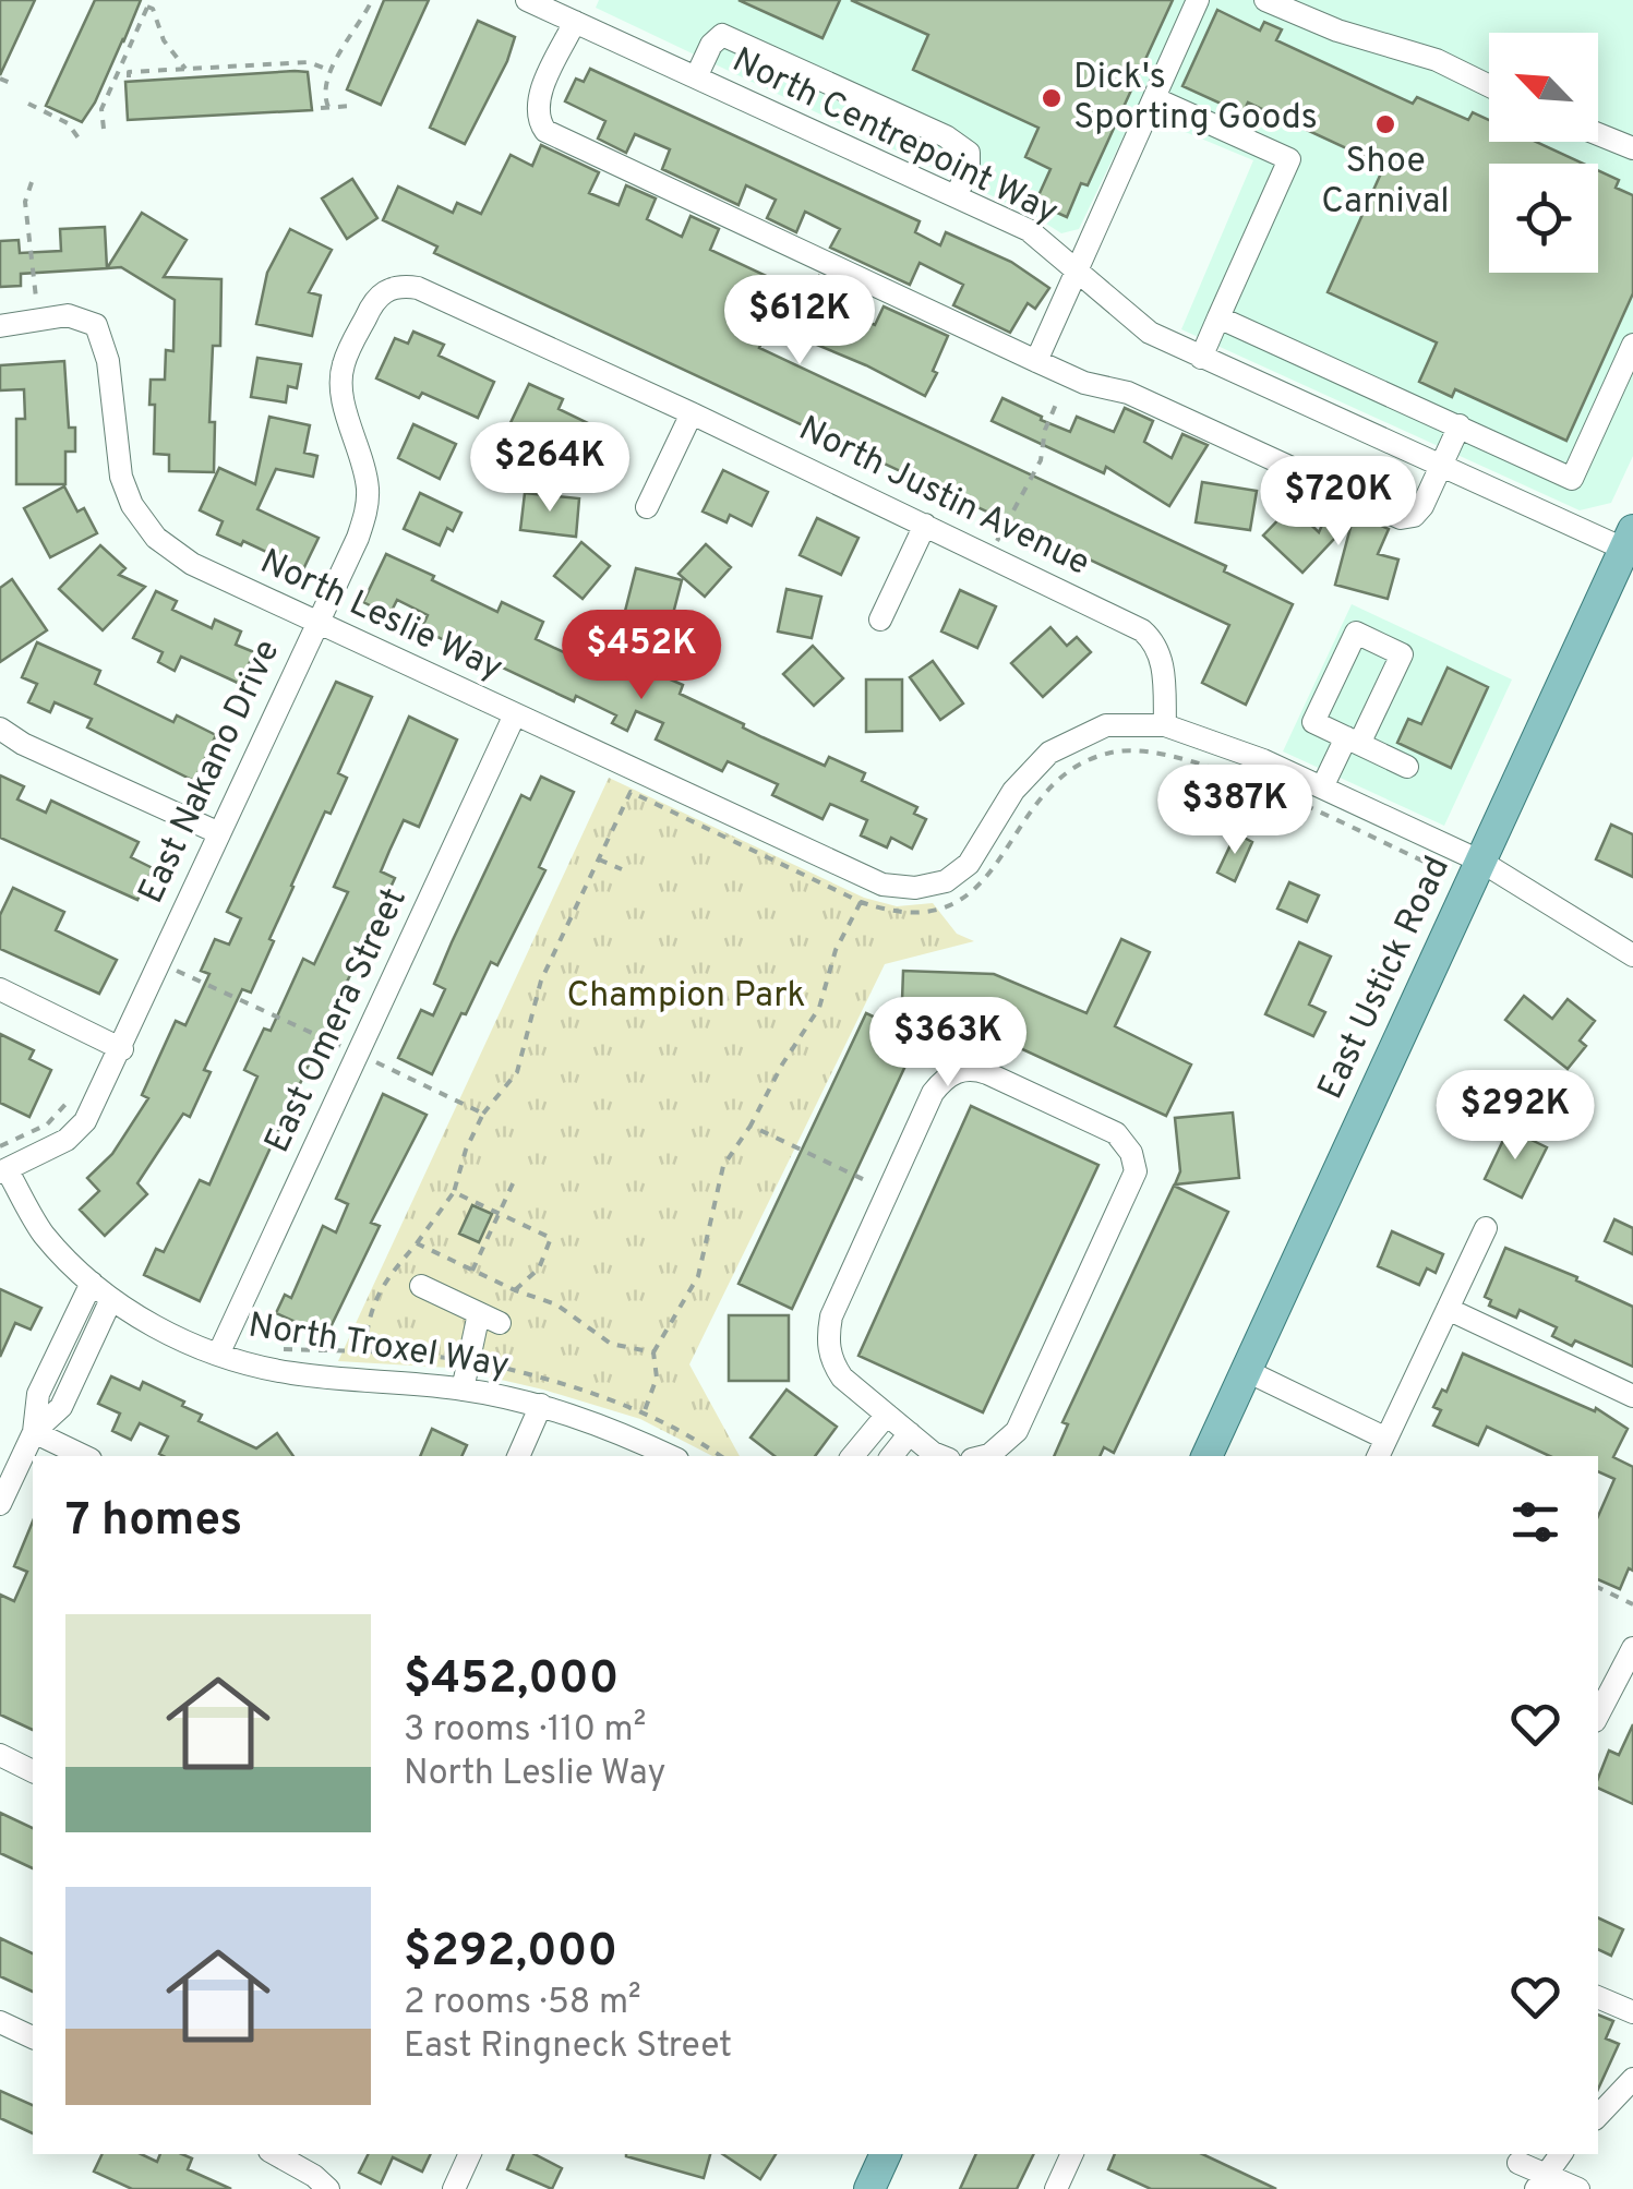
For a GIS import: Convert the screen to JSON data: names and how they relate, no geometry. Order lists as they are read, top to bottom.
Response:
{
  "streets": {
    "main road": ["East Ustick Road"],
    "street": [
      "North Centrepoint Way",
      "North Justin Avenue",
      "North Leslie Way",
      "East Nakano Drive",
      "East Omera Street",
      "North Troxel Way"
    ]
  },
  "crossings": [
    ["North Centrepoint Way", "East Ustick Road"],
    ["North Justin Avenue", "North Leslie Way"],
    ["North Justin Avenue", "East Nakano Drive"],
    ["North Leslie Way", "East Nakano Drive"],
    ["North Leslie Way", "East Ustick Road"],
    ["North Leslie Way", "East Omera Street"],
    ["East Nakano Drive", "North Troxel Way"],
    ["East Omera Street", "North Troxel Way"]
  ],
  "parks": ["Champion Park"],
  "places": ["Dick's Sporting Goods", "Shoe Carnival"],
  "north": "top left",
  "page": {
    "price": [
      "$612K",
      "$264K",
      "$720K",
      "$452K",
      "$387K",
      "$363K",
      "$292K"
    ],
    "heading": "7 homes",
    "list": [
      {
        "name": "$452,000",
        "note": "3 rooms · 110 m² · North Leslie Way"
      },
      {
        "name": "$292,000",
        "note": "2 rooms · 58 m² · East Ringneck Street"
      }
    ]
  }
}
